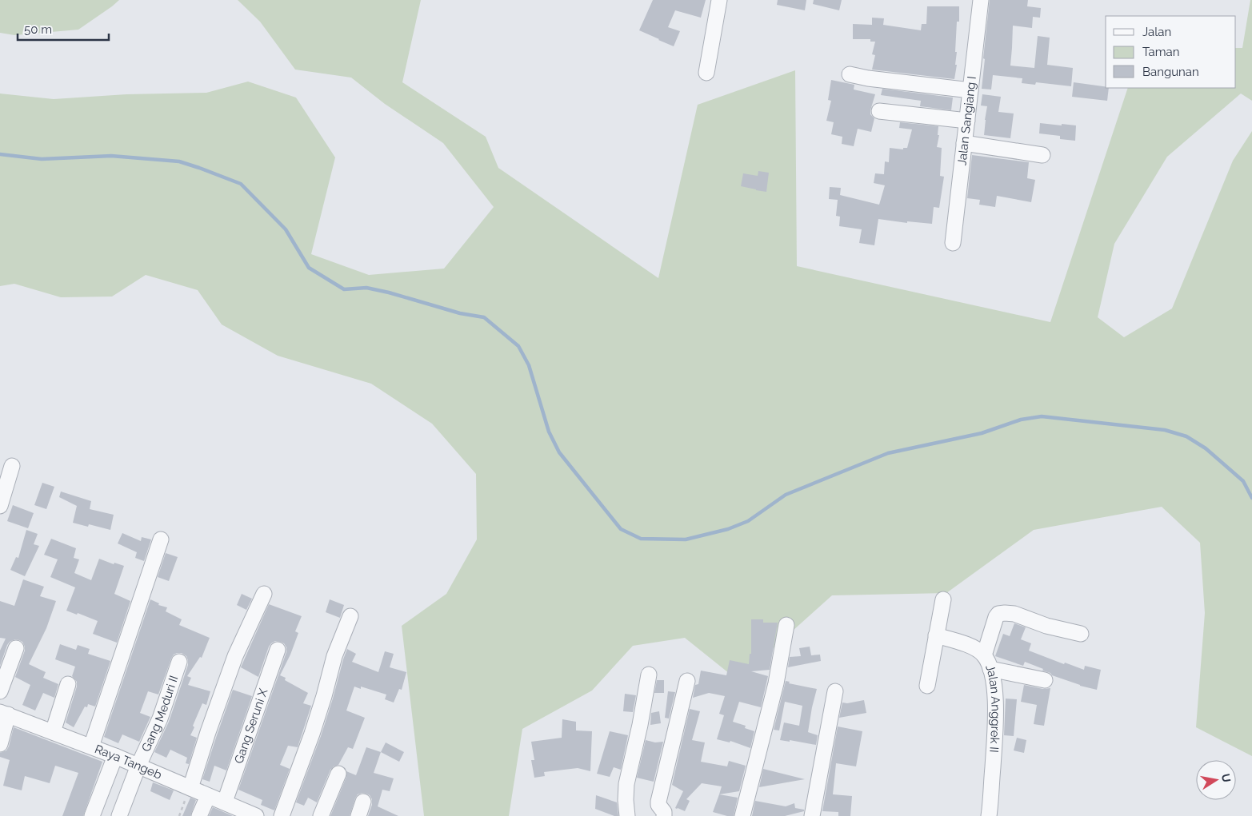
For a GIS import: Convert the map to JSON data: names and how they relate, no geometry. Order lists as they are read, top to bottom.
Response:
{
  "streets": {
    "street": [
      "Jalan Sangiang I",
      "Jalan Anggrek II",
      "Gang Meduri II",
      "Gang Seruni X",
      "Raya Tangeb"
    ]
  },
  "crossings": [
    ["Gang Meduri II", "Raya Tangeb"],
    ["Gang Seruni X", "Raya Tangeb"]
  ],
  "legend": ["Jalan", "Taman", "Bangunan"],
  "scale_bar": "50 m",
  "north": "right"
}
